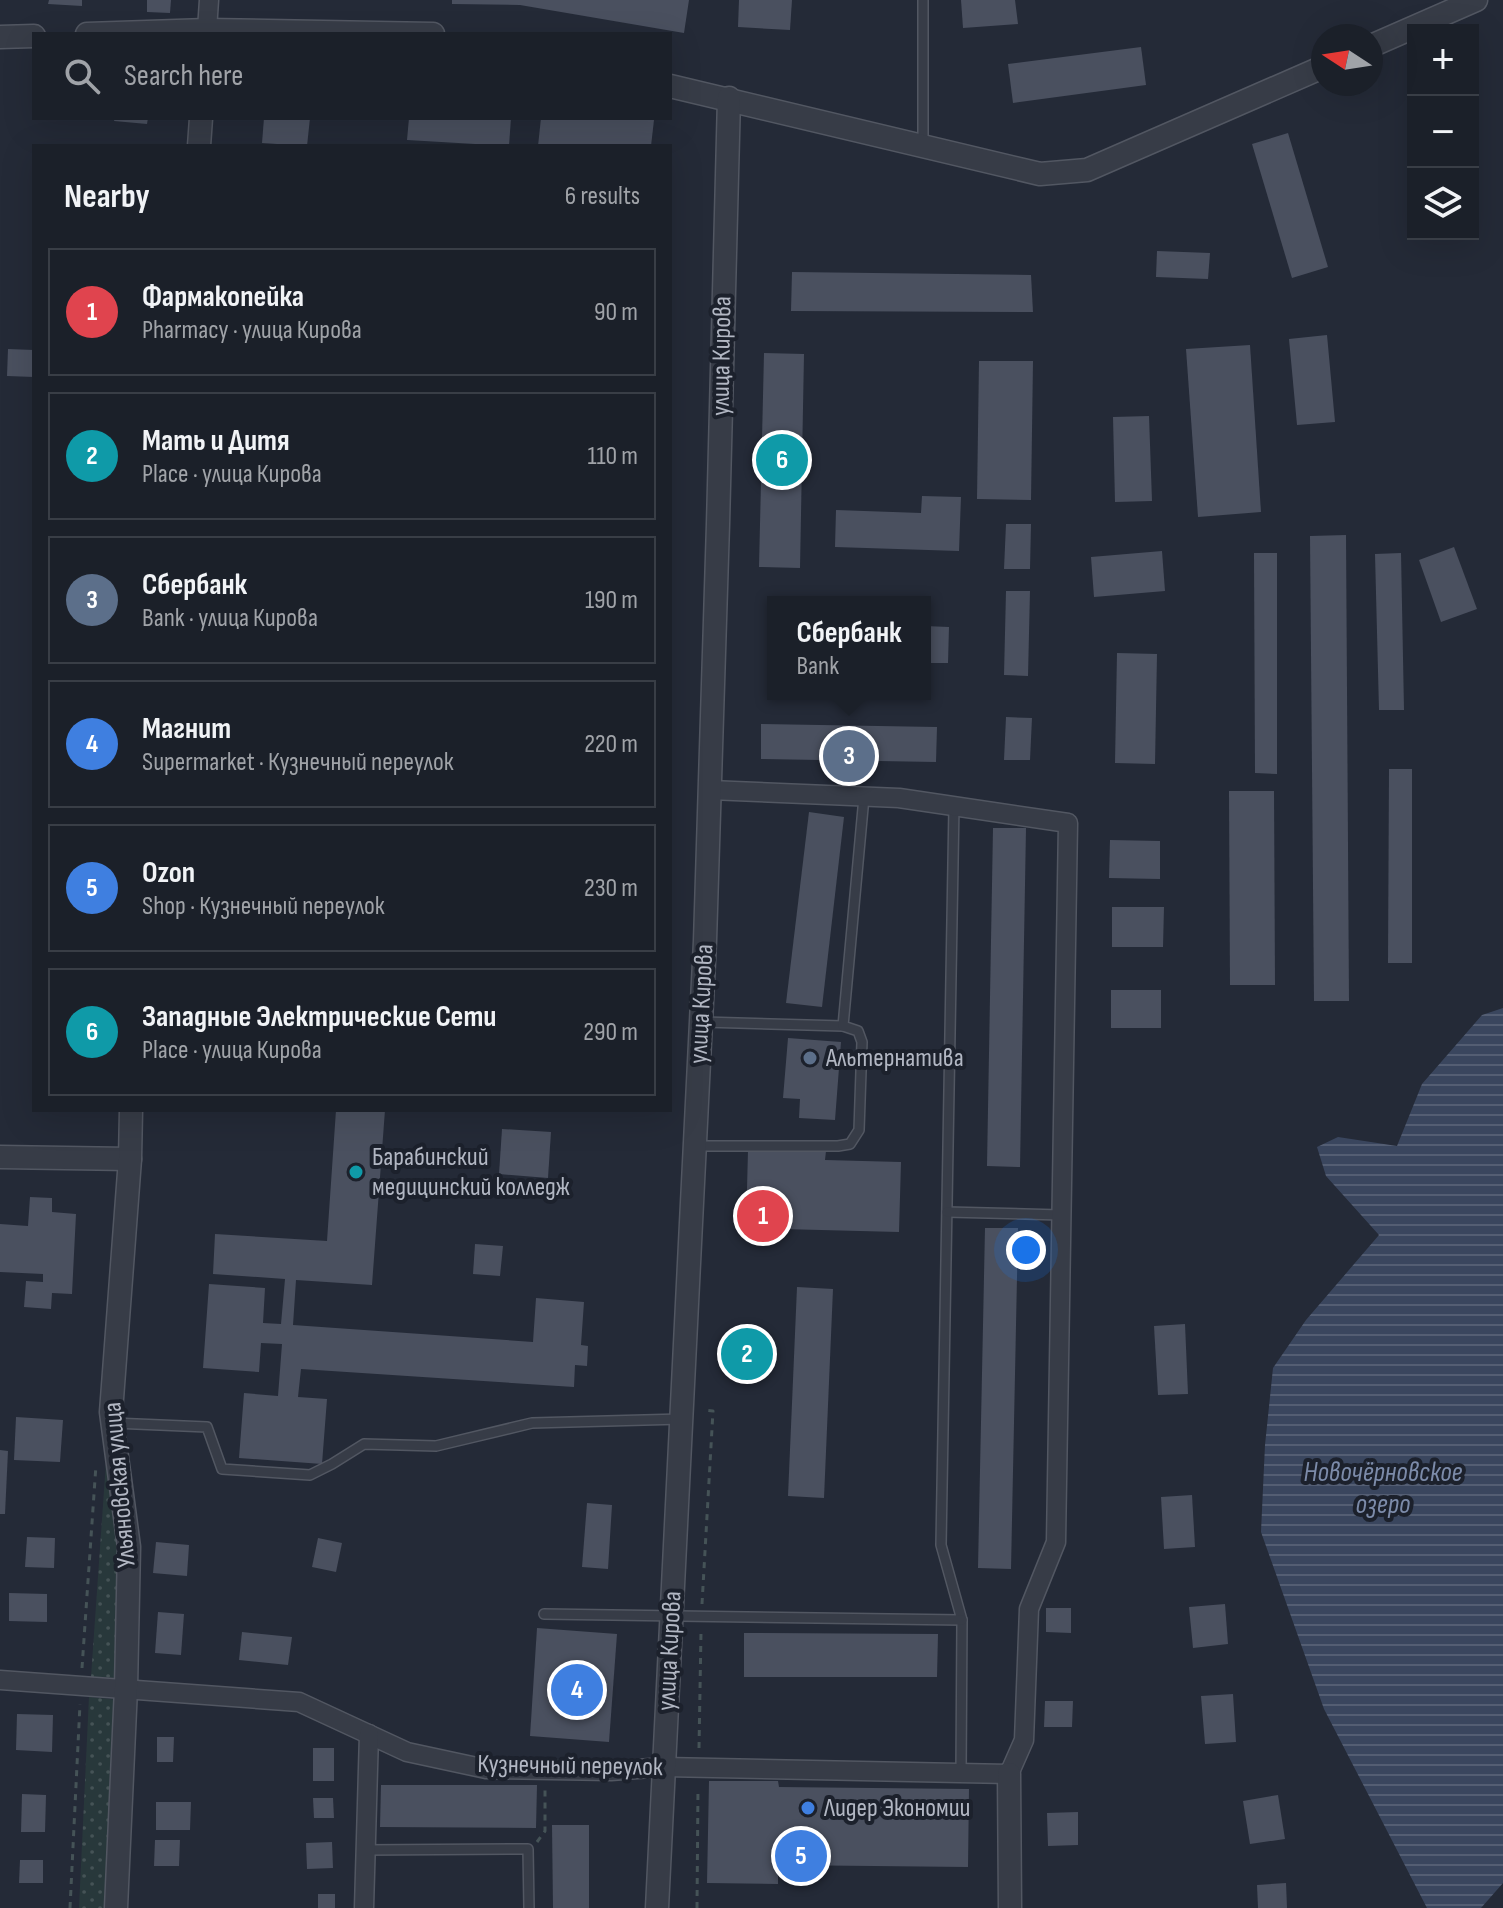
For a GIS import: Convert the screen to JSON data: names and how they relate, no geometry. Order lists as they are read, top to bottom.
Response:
{
  "streets": {
    "street": ["улица Кирова", "Ульяновская улица", "Кузнечный переулок"]
  },
  "crossings": [
    ["улица Кирова", "Кузнечный переулок"],
    ["Ульяновская улица", "Кузнечный переулок"]
  ],
  "water": ["Новочёрновское озеро"],
  "places": ["Альтернатива", "Барабинский медицинский колледж", "Лидер Экономии"],
  "north": "left",
  "page": {
    "map_buttons": ["+", "−"],
    "search": "Search here",
    "heading": ["Nearby", "6 results"],
    "list": [
      {
        "mark": "1",
        "name": "Фармакопейка",
        "note": "Pharmacy · улица Кирова",
        "value": "90 m"
      },
      {
        "mark": "2",
        "name": "Мать и Дитя",
        "note": "Place · улица Кирова",
        "value": "110 m"
      },
      {
        "mark": "3",
        "name": "Сбербанк",
        "note": "Bank · улица Кирова",
        "value": "190 m"
      },
      {
        "mark": "4",
        "name": "Магнит",
        "note": "Supermarket · Кузнечный переулок",
        "value": "220 m"
      },
      {
        "mark": "5",
        "name": "Ozon",
        "note": "Shop · Кузнечный переулок",
        "value": "230 m"
      },
      {
        "mark": "6",
        "name": "Западные Электрические Сети",
        "note": "Place · улица Кирова",
        "value": "290 m"
      }
    ],
    "pins": [
      "6",
      "3",
      "1",
      "2",
      "4",
      "5"
    ],
    "popup": ["Сбербанк", "Bank"]
  }
}
